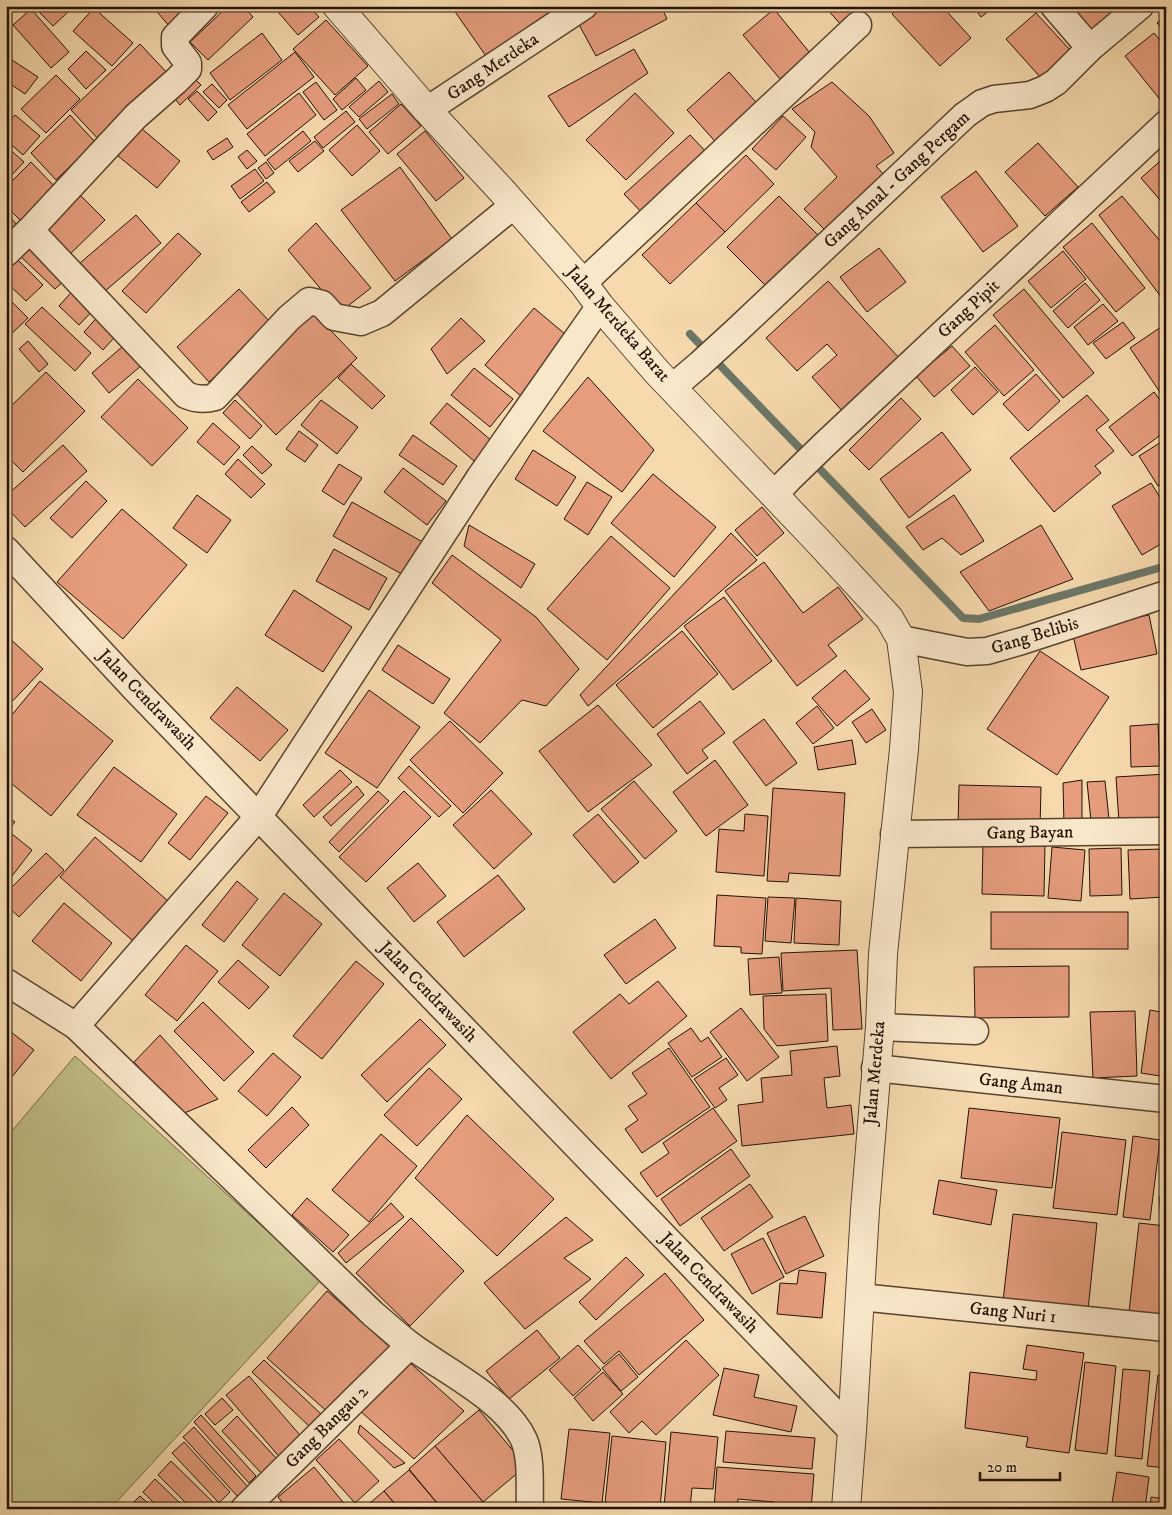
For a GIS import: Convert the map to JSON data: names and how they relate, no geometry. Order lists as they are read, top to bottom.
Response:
{
  "streets": {
    "street": [
      "Gang Merdeka",
      "Gang Amal - Gang Pergam",
      "Gang Pipit",
      "Jalan Merdeka Barat",
      "Gang Belibis",
      "Jalan Cendrawasih",
      "Gang Bayan",
      "Jalan Merdeka",
      "Gang Aman",
      "Gang Nuri 1",
      "Gang Bangau 2"
    ]
  },
  "crossings": [
    ["Gang Merdeka", "Jalan Merdeka Barat"],
    ["Gang Amal - Gang Pergam", "Jalan Merdeka Barat"],
    ["Gang Pipit", "Jalan Merdeka Barat"],
    ["Jalan Merdeka Barat", "Gang Belibis"],
    ["Jalan Merdeka Barat", "Jalan Merdeka"],
    ["Gang Belibis", "Jalan Merdeka"],
    ["Jalan Cendrawasih", "Jalan Merdeka"],
    ["Gang Bayan", "Jalan Merdeka"],
    ["Jalan Merdeka", "Gang Aman"],
    ["Jalan Merdeka", "Gang Nuri 1"]
  ],
  "scale_bar": "20 m"
}
